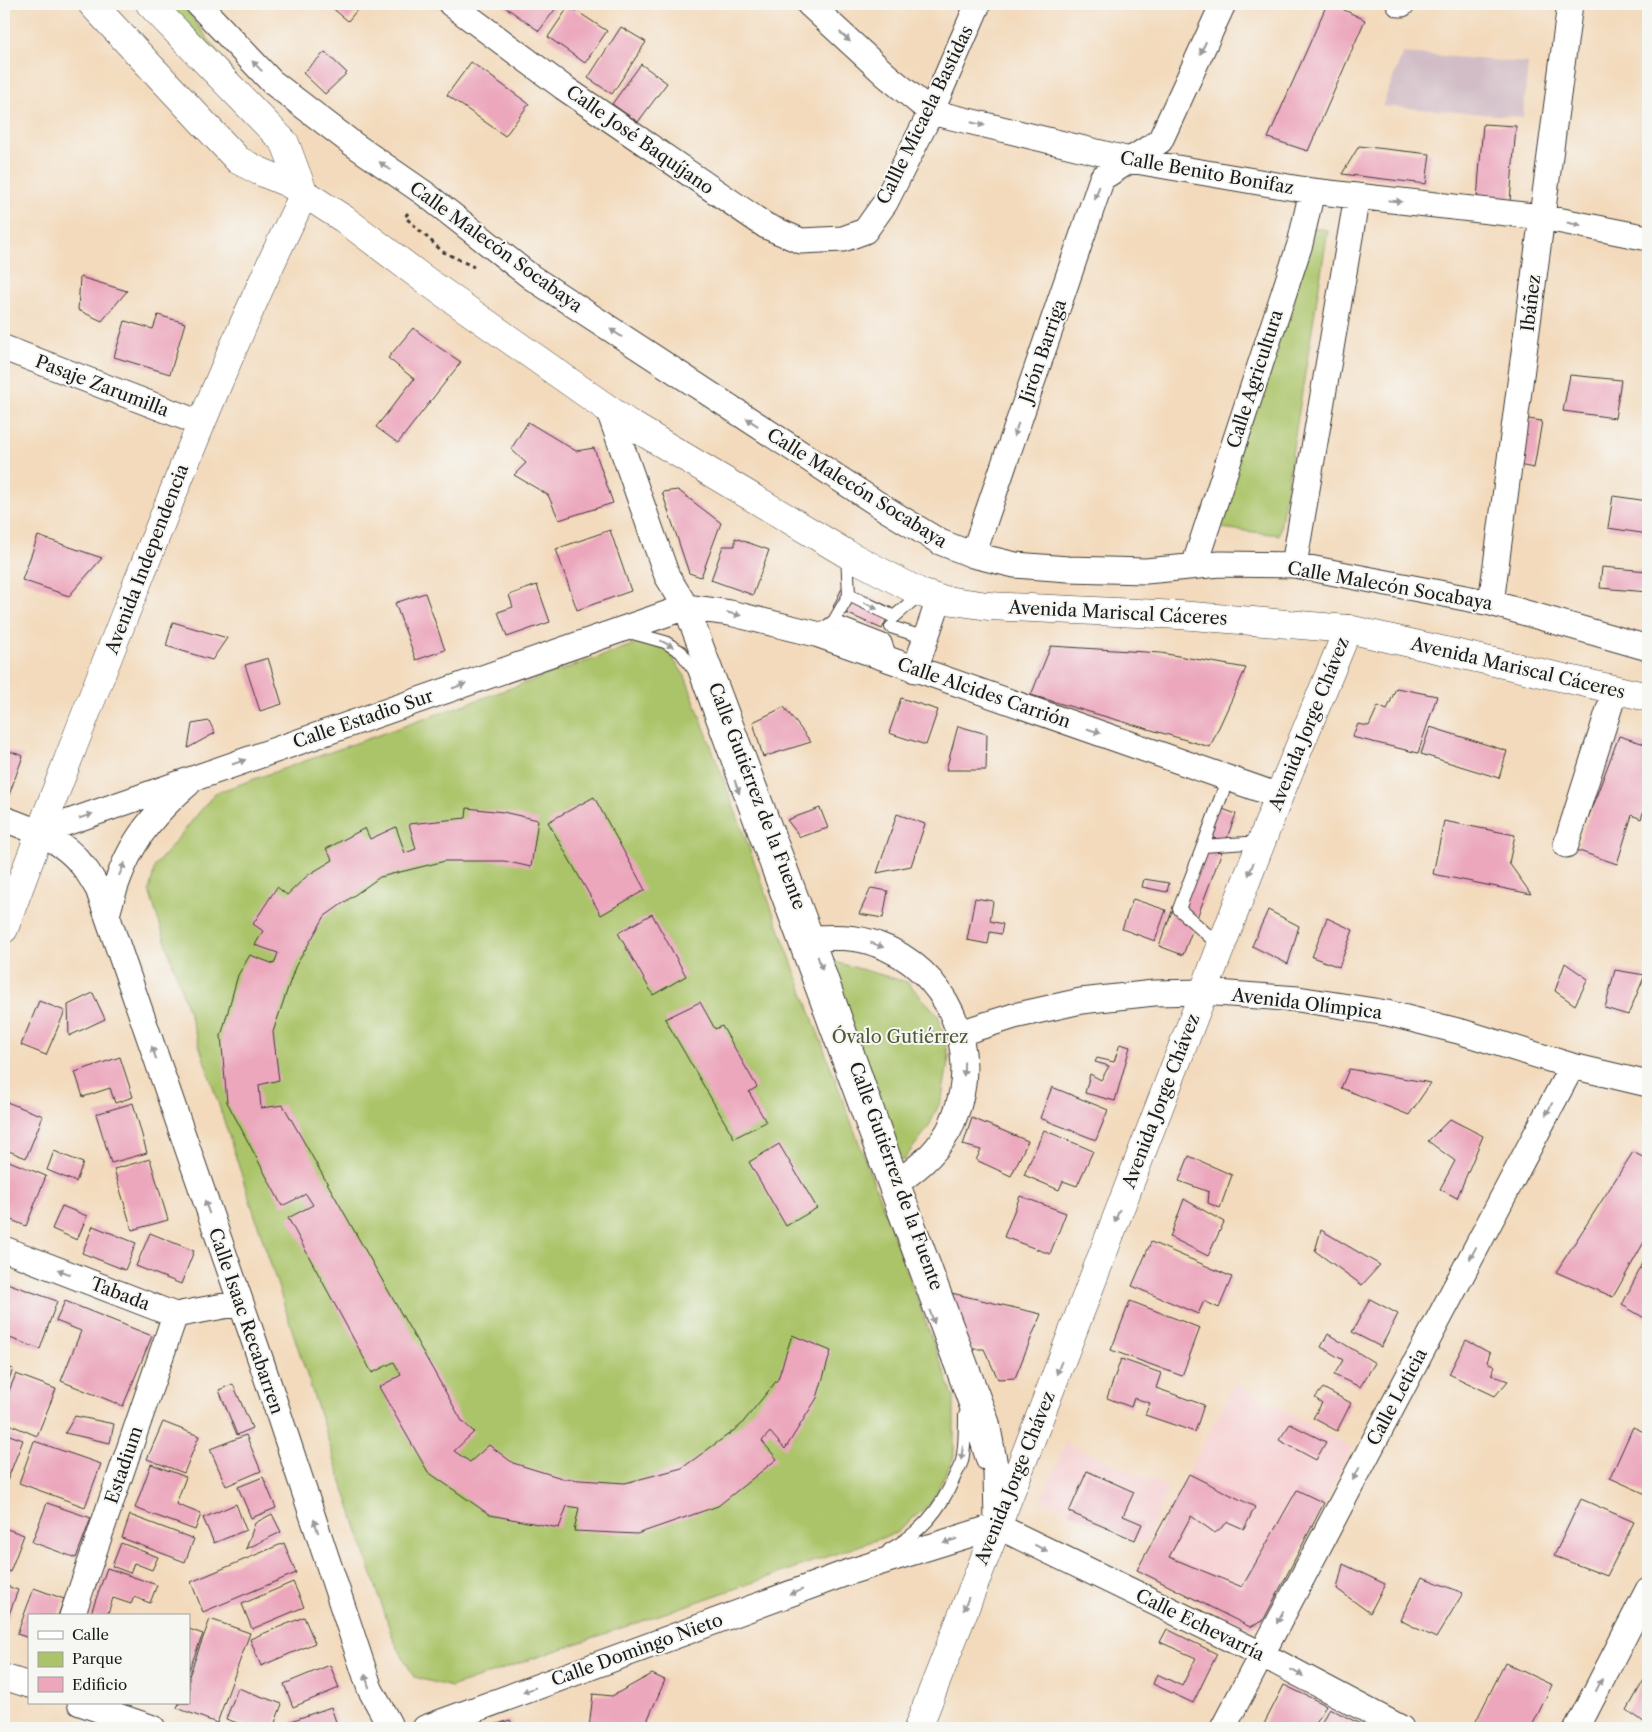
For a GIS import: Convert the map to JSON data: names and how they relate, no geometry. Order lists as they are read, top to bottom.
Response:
{
  "streets": {
    "main road": ["Avenida Independencia", "Avenida Mariscal Cáceres", "Avenida Jorge Chávez"],
    "street": [
      "Callle Micaela Bastidas",
      "Calle José Baquíjano",
      "Calle Benito Bonifaz",
      "Calle Malecón Socabaya",
      "Ibáñez",
      "Jirón Barriga",
      "Calle Agricultura",
      "Pasaje Zarumilla",
      "Calle Alcides Carrión",
      "Calle Estadio Sur",
      "Calle Gutiérrez de la Fuente",
      "Avenida Olímpica",
      "Tabada",
      "Calle Isaac Recabarren",
      "Calle Leticia",
      "Estadium",
      "Calle Echevarría",
      "Calle Domingo Nieto"
    ]
  },
  "crossings": [
    ["Callle Micaela Bastidas", "Calle José Baquíjano"],
    ["Callle Micaela Bastidas", "Calle Benito Bonifaz"],
    ["Calle Benito Bonifaz", "Ibáñez"],
    ["Calle Benito Bonifaz", "Jirón Barriga"],
    ["Calle Benito Bonifaz", "Calle Agricultura"],
    ["Calle Malecón Socabaya", "Ibáñez"],
    ["Calle Malecón Socabaya", "Jirón Barriga"],
    ["Calle Malecón Socabaya", "Calle Agricultura"],
    ["Pasaje Zarumilla", "Avenida Independencia"],
    ["Avenida Independencia", "Calle Estadio Sur"],
    ["Avenida Independencia", "Calle Isaac Recabarren"],
    ["Avenida Mariscal Cáceres", "Avenida Jorge Chávez"],
    ["Avenida Mariscal Cáceres", "Calle Gutiérrez de la Fuente"],
    ["Calle Alcides Carrión", "Calle Estadio Sur"],
    ["Calle Alcides Carrión", "Avenida Jorge Chávez"],
    ["Calle Alcides Carrión", "Calle Gutiérrez de la Fuente"],
    ["Calle Estadio Sur", "Calle Gutiérrez de la Fuente"],
    ["Calle Estadio Sur", "Calle Isaac Recabarren"],
    ["Avenida Jorge Chávez", "Calle Gutiérrez de la Fuente"],
    ["Avenida Jorge Chávez", "Avenida Olímpica"],
    ["Avenida Jorge Chávez", "Calle Echevarría"],
    ["Avenida Jorge Chávez", "Calle Domingo Nieto"],
    ["Calle Gutiérrez de la Fuente", "Calle Echevarría"],
    ["Calle Gutiérrez de la Fuente", "Calle Domingo Nieto"],
    ["Avenida Olímpica", "Calle Leticia"],
    ["Tabada", "Estadium"],
    ["Calle Leticia", "Calle Echevarría"],
    ["Calle Echevarría", "Calle Domingo Nieto"]
  ],
  "one_way": [
    "Calle Benito Bonifaz",
    "Calle Malecón Socabaya",
    "Jirón Barriga",
    "Calle Alcides Carrión",
    "Calle Estadio Sur",
    "Avenida Jorge Chávez",
    "Tabada",
    "Calle Isaac Recabarren",
    "Calle Leticia",
    "Calle Echevarría",
    "Calle Domingo Nieto"
  ],
  "parks": ["Óvalo Gutiérrez"],
  "legend": ["Calle", "Parque", "Edificio"]
}
